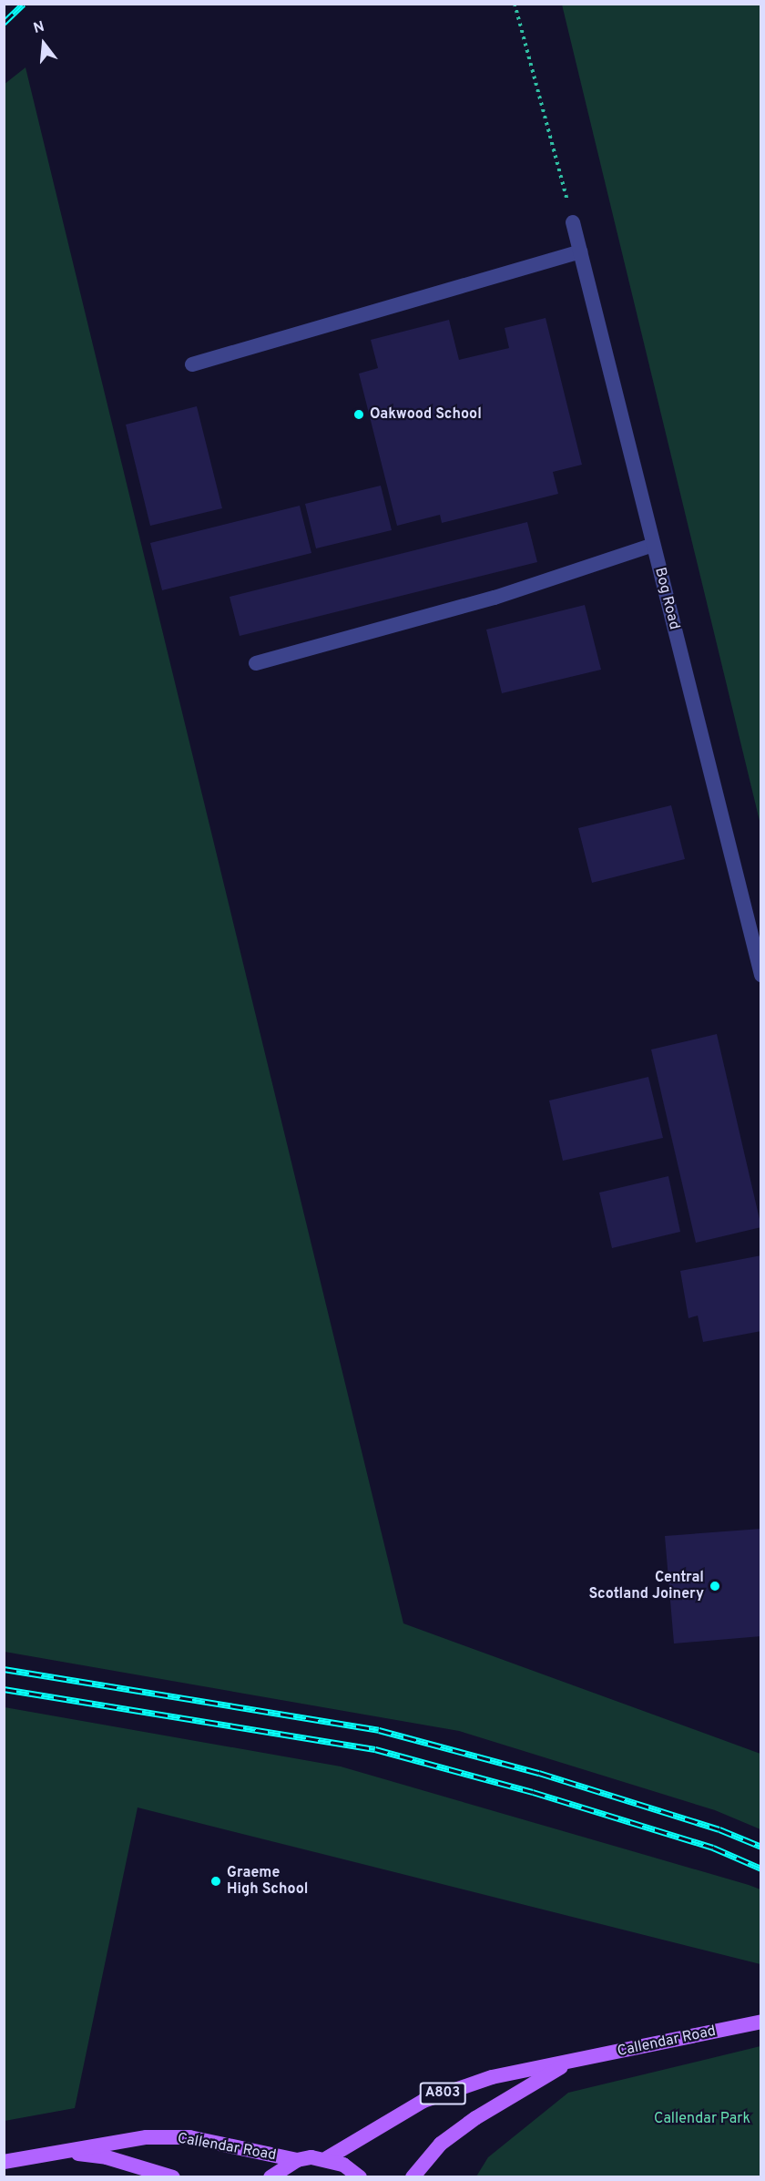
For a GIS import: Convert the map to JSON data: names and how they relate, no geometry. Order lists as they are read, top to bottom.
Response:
{
  "streets": {
    "main road": ["Callendar Road", "A803"],
    "street": ["Bog Road"]
  },
  "crossings": [
    ["Callendar Road", "A803"]
  ],
  "parks": ["Callendar Park"],
  "places": ["Oakwood School", "Central Scotland Joinery", "Graeme High School"],
  "north": "top"
}
